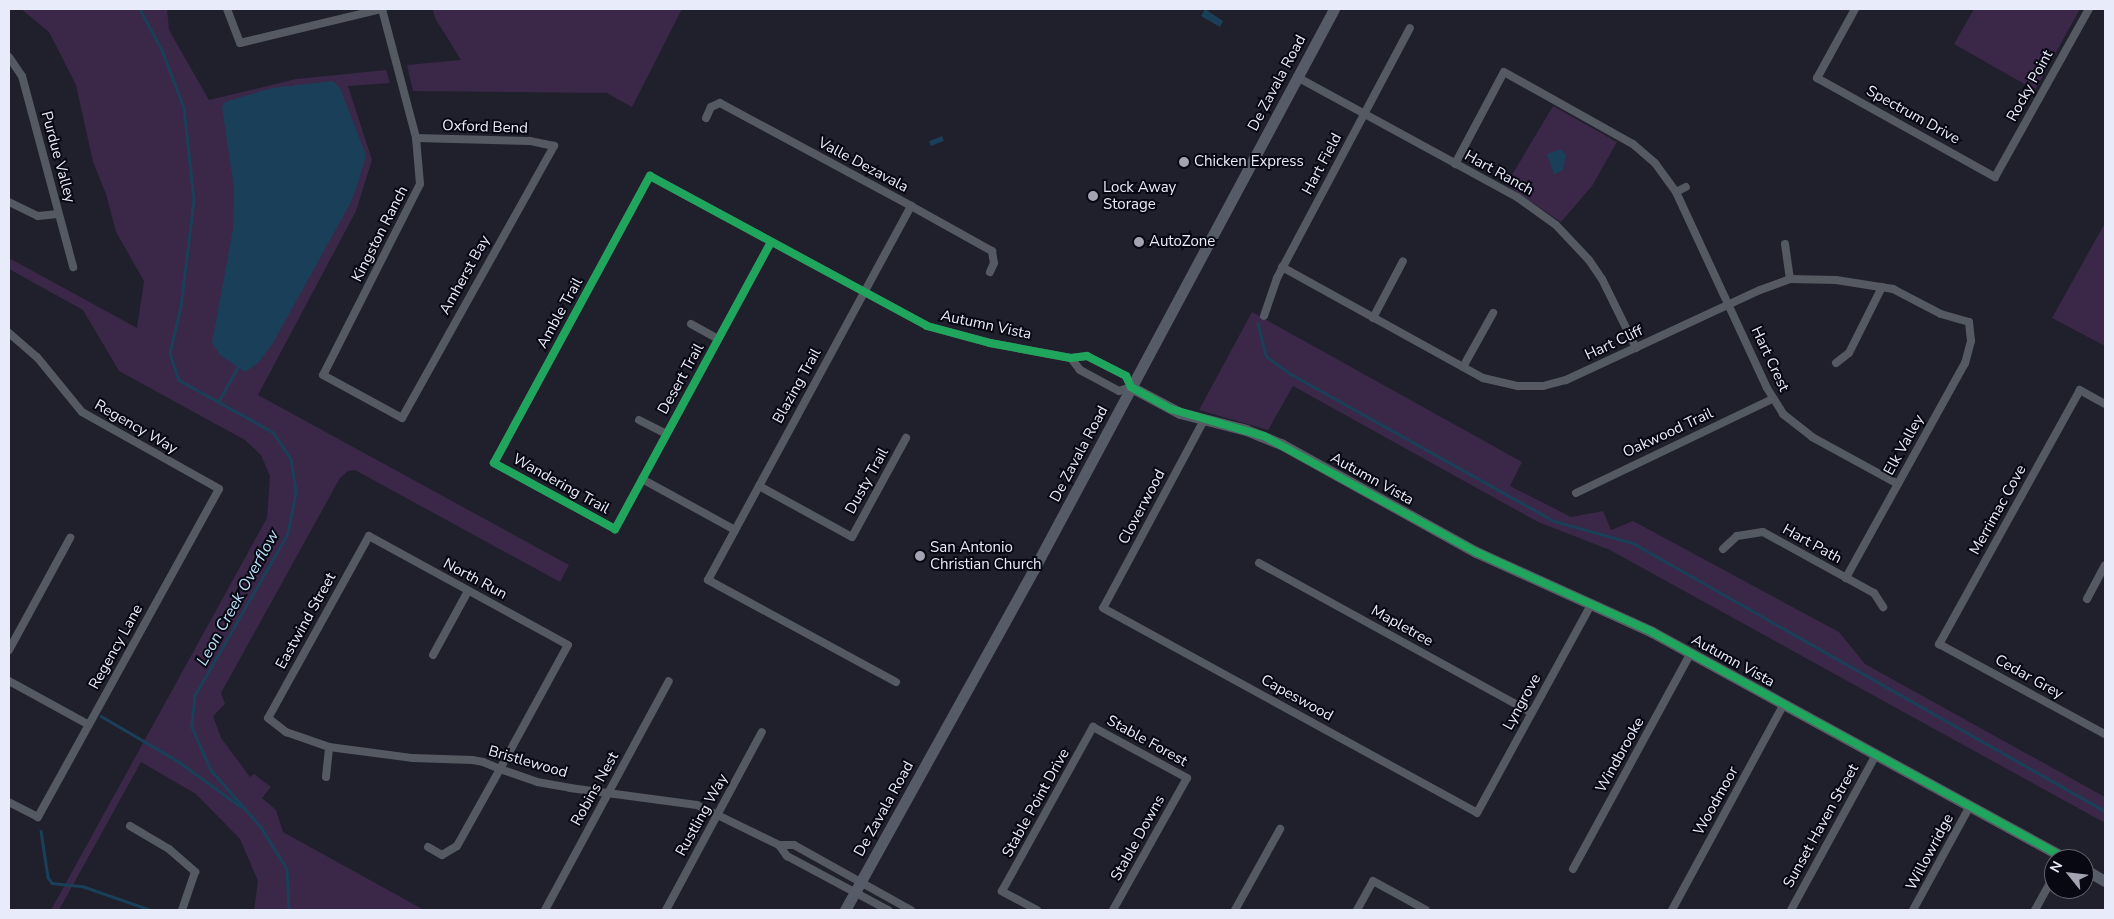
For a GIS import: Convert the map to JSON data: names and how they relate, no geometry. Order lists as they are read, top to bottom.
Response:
{
  "streets": {
    "street": [
      "De Zavala Road",
      "Rocky Point",
      "Spectrum Drive",
      "Oxford Bend",
      "Purdue Valley",
      "Hart Field",
      "Valle Dezavala",
      "Hart Ranch",
      "Kingston Ranch",
      "Amherst Bay",
      "Amble Trail",
      "Autumn Vista",
      "Hart Cliff",
      "Hart Crest",
      "Desert Trail",
      "Blazing Trail",
      "Regency Way",
      "Oakwood Trail",
      "Elk Valley",
      "Dusty Trail",
      "Wandering Trail",
      "Cloverwood",
      "Merrimac Cove",
      "Hart Path",
      "North Run",
      "Eastwind Street",
      "Mapletree",
      "Regency Lane",
      "Cedar Grey",
      "Capeswood",
      "Lyngrove",
      "Stable Forest",
      "Windbrooke",
      "Bristlewood",
      "Robins Nest",
      "Woodmoor",
      "Stable Point Drive",
      "Rustling Way",
      "Sunset Haven Street",
      "Stable Downs",
      "Willowridge"
    ]
  },
  "crossings": [
    ["De Zavala Road", "Hart Ranch"],
    ["De Zavala Road", "Autumn Vista"],
    ["De Zavala Road", "Bristlewood"],
    ["Rocky Point", "Spectrum Drive"],
    ["Oxford Bend", "Kingston Ranch"],
    ["Oxford Bend", "Amherst Bay"],
    ["Hart Field", "Hart Ranch"],
    ["Hart Field", "Hart Cliff"],
    ["Valle Dezavala", "Blazing Trail"],
    ["Hart Ranch", "Hart Cliff"],
    ["Hart Ranch", "Hart Crest"],
    ["Kingston Ranch", "Amherst Bay"],
    ["Amble Trail", "Autumn Vista"],
    ["Amble Trail", "Wandering Trail"],
    ["Autumn Vista", "Desert Trail"],
    ["Autumn Vista", "Blazing Trail"],
    ["Autumn Vista", "Cloverwood"],
    ["Autumn Vista", "Lyngrove"],
    ["Autumn Vista", "Windbrooke"],
    ["Autumn Vista", "Woodmoor"],
    ["Autumn Vista", "Sunset Haven Street"],
    ["Autumn Vista", "Willowridge"],
    ["Hart Cliff", "Hart Crest"],
    ["Hart Cliff", "Elk Valley"],
    ["Hart Crest", "Oakwood Trail"],
    ["Hart Crest", "Elk Valley"],
    ["Desert Trail", "Wandering Trail"],
    ["Blazing Trail", "Dusty Trail"],
    ["Regency Way", "Regency Lane"],
    ["Elk Valley", "Hart Path"],
    ["Cloverwood", "Capeswood"],
    ["Merrimac Cove", "Cedar Grey"],
    ["North Run", "Eastwind Street"],
    ["North Run", "Bristlewood"],
    ["Eastwind Street", "Bristlewood"],
    ["Mapletree", "Lyngrove"],
    ["Capeswood", "Lyngrove"],
    ["Stable Forest", "Stable Point Drive"],
    ["Stable Forest", "Stable Downs"],
    ["Bristlewood", "Robins Nest"],
    ["Bristlewood", "Rustling Way"]
  ],
  "water": ["Leon Creek Overflow"],
  "places": [
    "Chicken Express",
    "Lock Away Storage",
    "AutoZone",
    "San Antonio Christian Church"
  ],
  "north": "top left"
}
